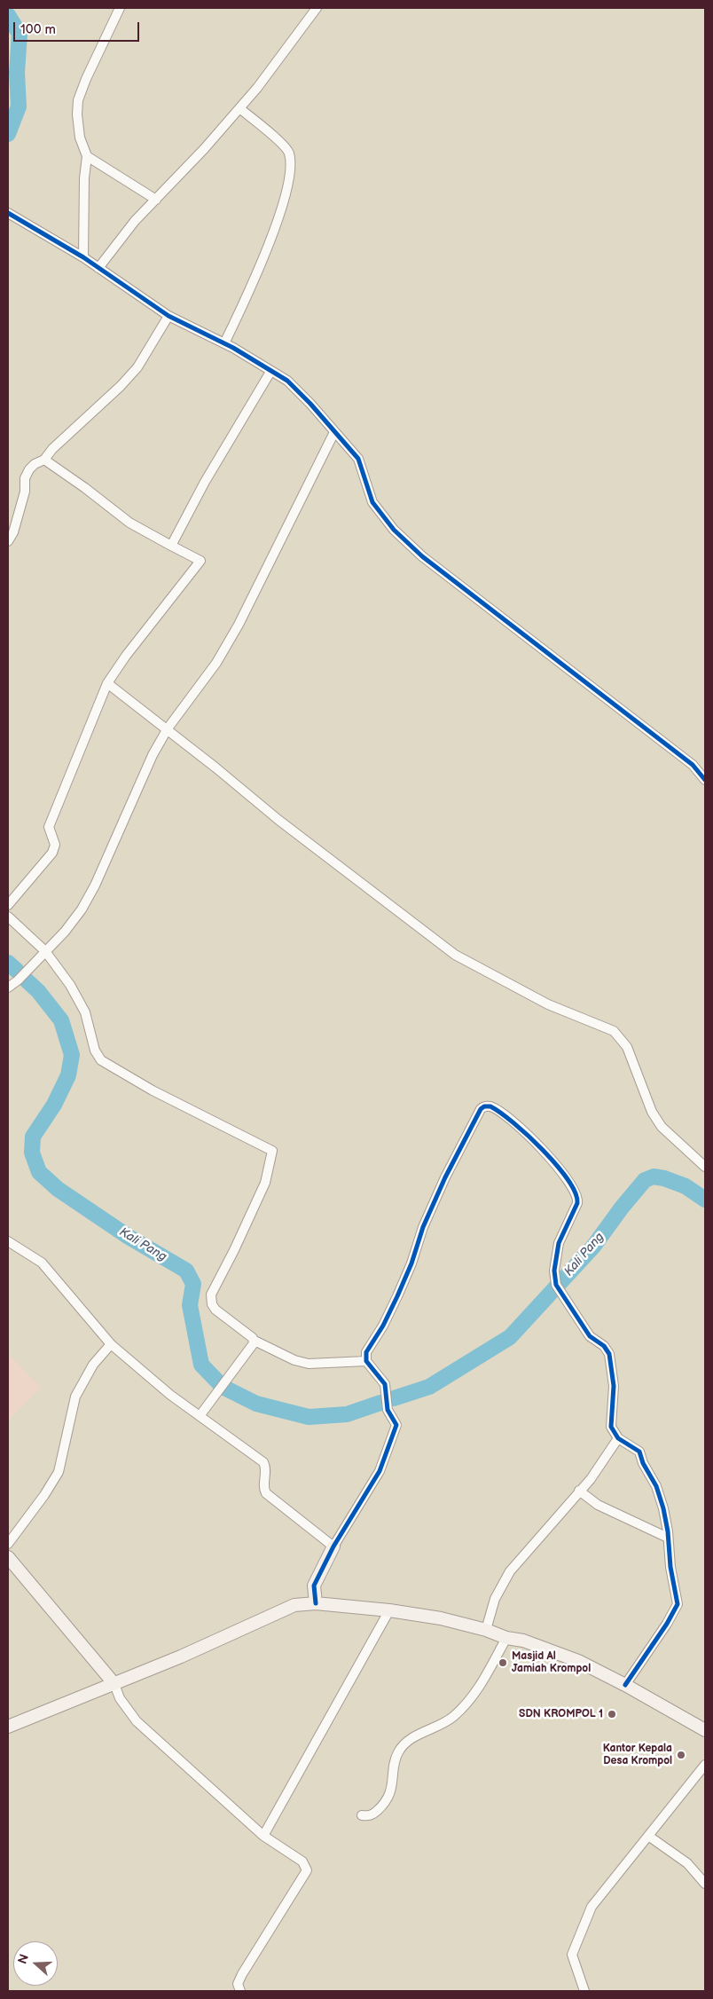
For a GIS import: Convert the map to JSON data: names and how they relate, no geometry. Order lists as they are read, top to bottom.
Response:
{
  "water": ["Kali Pang"],
  "places": ["Masjid Al Jamiah Krompol", "SDN KROMPOL 1", "Kantor Kepala Desa Krompol"],
  "scale_bar": "100 m",
  "north": "left"
}
